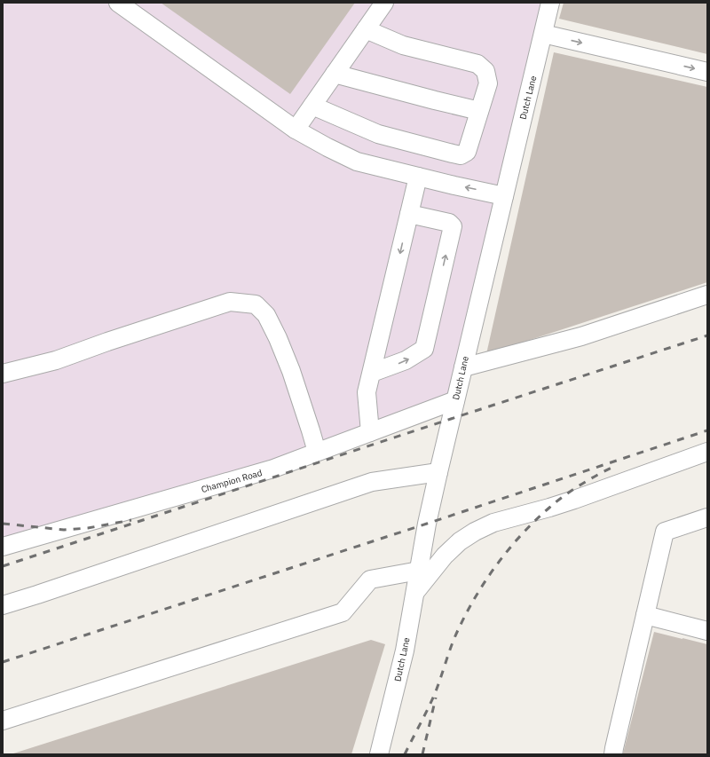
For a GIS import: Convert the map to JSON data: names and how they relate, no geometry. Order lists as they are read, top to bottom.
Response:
{
  "streets": {
    "street": ["Dutch Lane", "Champion Road"]
  },
  "crossings": [
    ["Dutch Lane", "Champion Road"]
  ]
}
